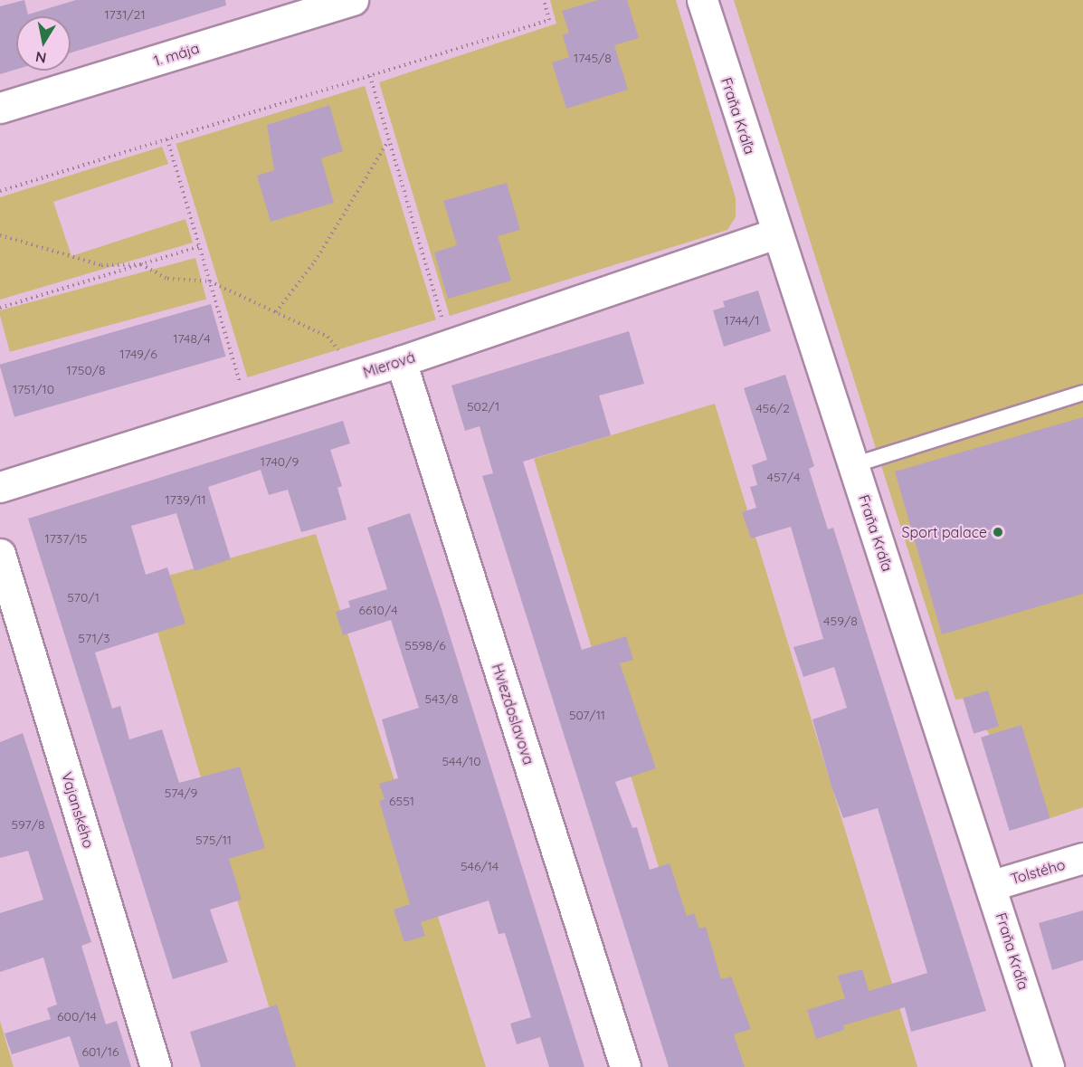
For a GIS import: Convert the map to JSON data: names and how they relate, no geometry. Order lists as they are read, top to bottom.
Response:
{
  "streets": {
    "street": [
      "1. mája",
      "Fraňa Kráľa",
      "Mierová",
      "Hviezdoslavova",
      "Vajanského",
      "Tolstého"
    ]
  },
  "crossings": [
    ["Fraňa Kráľa", "Mierová"],
    ["Fraňa Kráľa", "Tolstého"],
    ["Mierová", "Hviezdoslavova"]
  ],
  "places": ["Sport palace"],
  "house_numbers": [
    "1731/21",
    "1745/8",
    "1744/1",
    "1748/4",
    "1749/6",
    "1750/8",
    "1751/10",
    "502/1",
    "456/2",
    "1740/9",
    "457/4",
    "1739/11",
    "1737/15",
    "570/1",
    "6610/4",
    "459/8",
    "571/3",
    "5598/6",
    "543/8",
    "507/11",
    "544/10",
    "574/9",
    "6551",
    "597/8",
    "575/11",
    "546/14",
    "600/14",
    "601/16"
  ],
  "north": "bottom"
}
